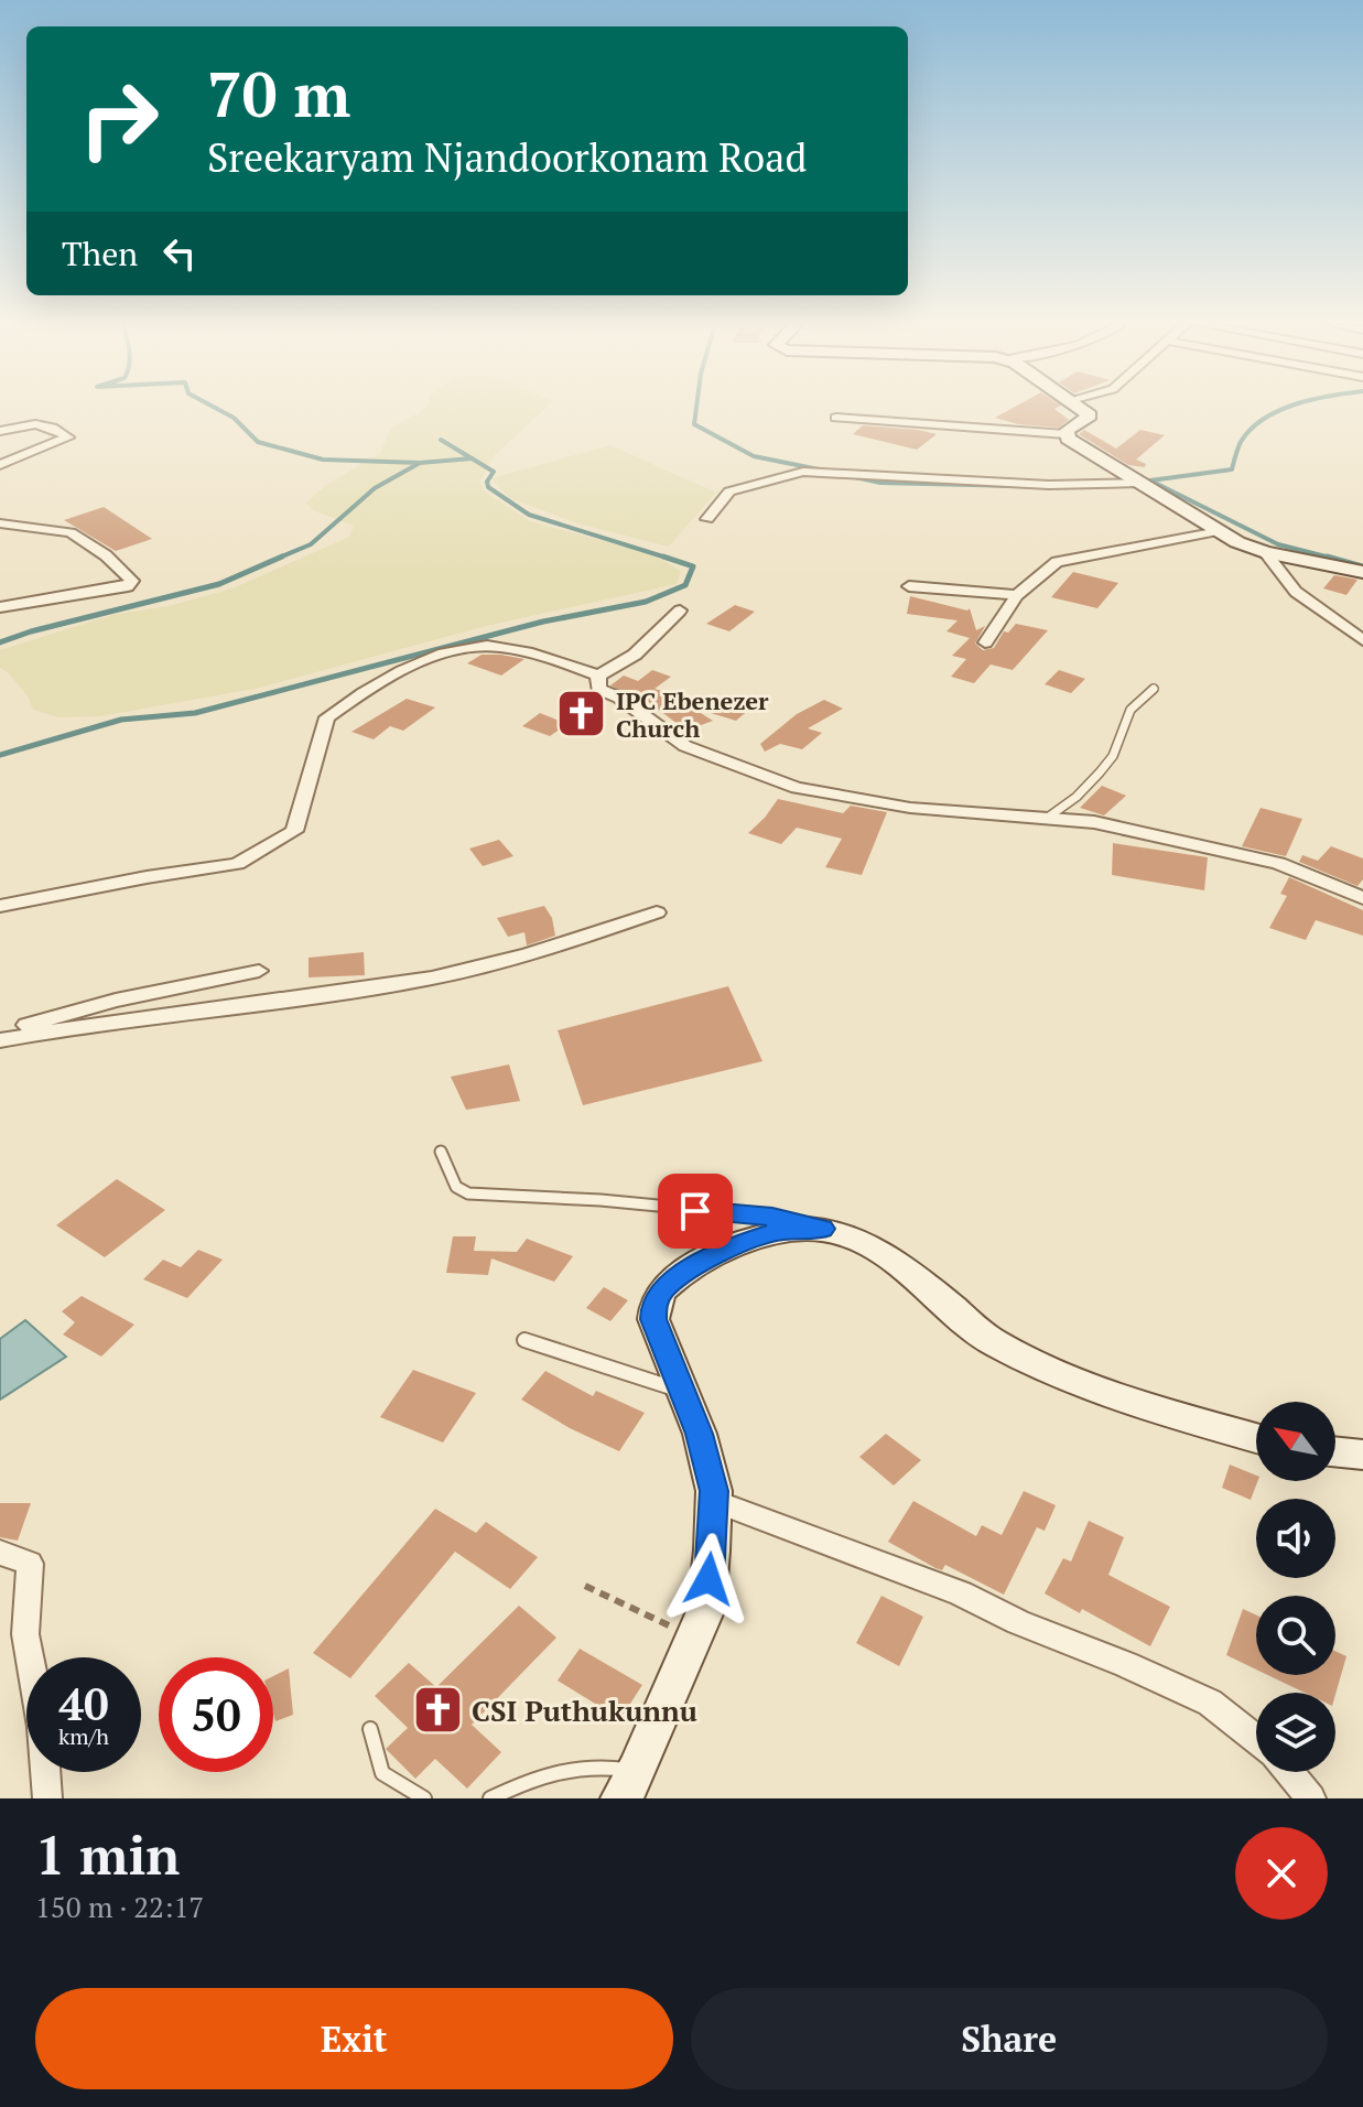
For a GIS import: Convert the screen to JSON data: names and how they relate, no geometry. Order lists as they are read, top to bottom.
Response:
{
  "places": {
    "church": ["IPC Ebenezer Church", "CSI Puthukunnu"]
  },
  "north": "top left",
  "page": {
    "turn": ["70 m", "Sreekaryam Njandoorkonam Road"],
    "then": "Then",
    "speed": "40 km/h",
    "limit": "50",
    "heading": ["1 min", "150 m · 22:17"],
    "buttons": ["Exit", "Share"]
  }
}
